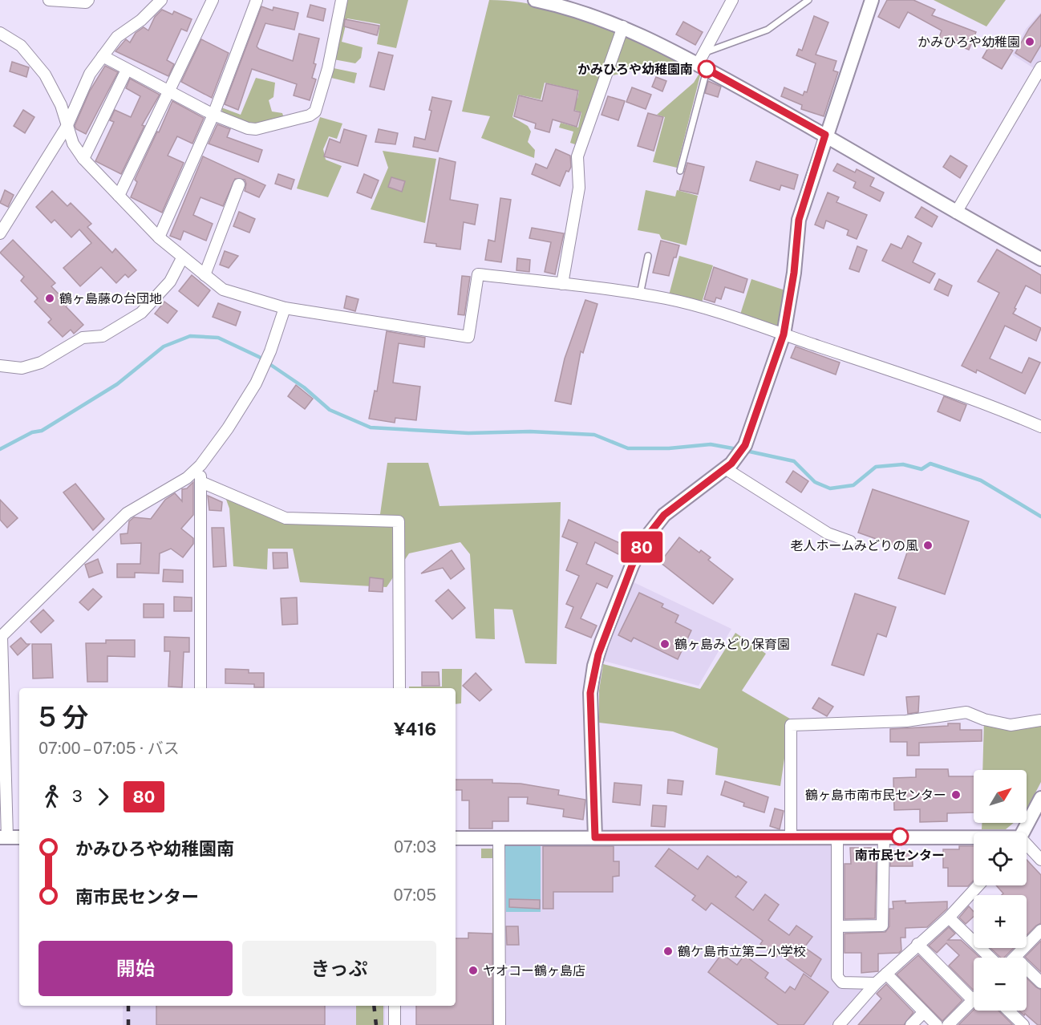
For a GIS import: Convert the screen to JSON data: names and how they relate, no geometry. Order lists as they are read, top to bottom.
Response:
{
  "places": [
    "かみひろや幼稚園",
    "かみひろや幼稚園南",
    "鶴ヶ島藤の台団地",
    "老人ホームみどりの風",
    "鶴ヶ島みどり保育園",
    "鶴ヶ島市南市民センター",
    "南市民センター",
    "鶴ケ島市立第二小学校",
    "ヤオコー鶴ヶ島店"
  ],
  "lines": ["bus line 80"],
  "north": "top right",
  "page": {
    "on_map": "80",
    "heading": ["5 分", "07:00 – 07:05 · バス", "¥416"],
    "map_buttons": ["+", "−"],
    "legs": ["3", "80"],
    "list": [
      {
        "name": "かみひろや幼稚園南",
        "value": "07:03"
      },
      {
        "name": "南市民センター",
        "value": "07:05"
      }
    ],
    "buttons": ["開始", "きっぷ"]
  }
}
